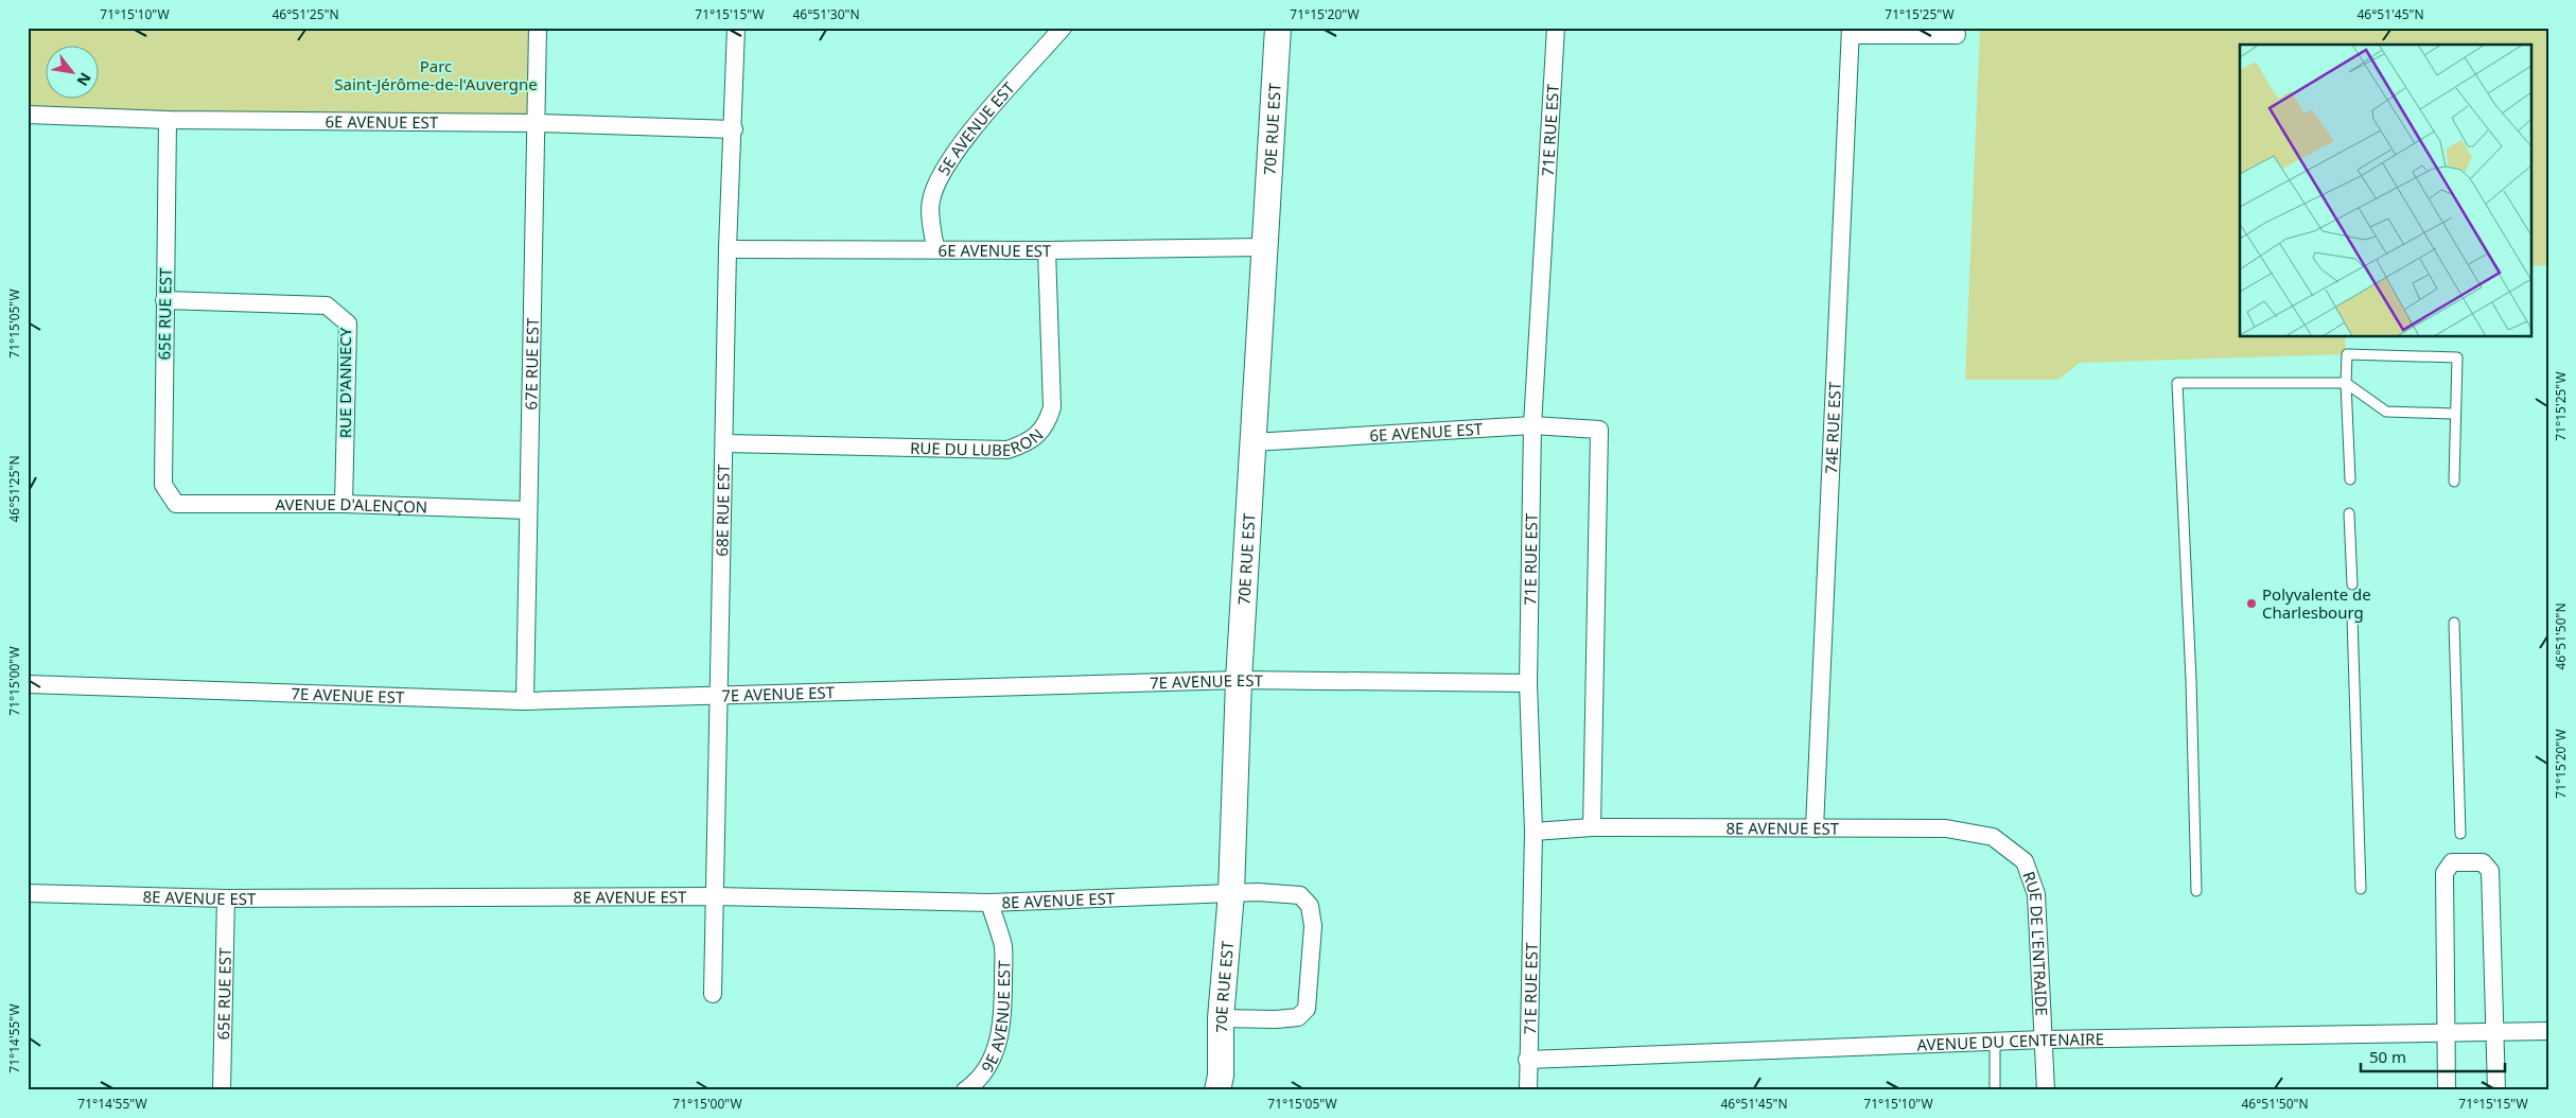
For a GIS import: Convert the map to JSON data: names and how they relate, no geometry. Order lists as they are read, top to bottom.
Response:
{
  "streets": {
    "street": [
      "6E AVENUE EST",
      "71E RUE EST",
      "5E AVENUE EST",
      "70E RUE EST",
      "65E RUE EST",
      "67E RUE EST",
      "RUE D'ANNECY",
      "74E RUE EST",
      "RUE DU LUBERON",
      "AVENUE D'ALENÇON",
      "68E RUE EST",
      "7E AVENUE EST",
      "8E AVENUE EST",
      "RUE DE L'ENTRAIDE",
      "9E AVENUE EST",
      "AVENUE DU CENTENAIRE"
    ]
  },
  "crossings": [
    ["6E AVENUE EST", "71E RUE EST"],
    ["6E AVENUE EST", "5E AVENUE EST"],
    ["6E AVENUE EST", "70E RUE EST"],
    ["6E AVENUE EST", "65E RUE EST"],
    ["6E AVENUE EST", "67E RUE EST"],
    ["6E AVENUE EST", "RUE DU LUBERON"],
    ["6E AVENUE EST", "68E RUE EST"],
    ["6E AVENUE EST", "8E AVENUE EST"],
    ["71E RUE EST", "7E AVENUE EST"],
    ["71E RUE EST", "8E AVENUE EST"],
    ["71E RUE EST", "AVENUE DU CENTENAIRE"],
    ["70E RUE EST", "7E AVENUE EST"],
    ["70E RUE EST", "8E AVENUE EST"],
    ["65E RUE EST", "RUE D'ANNECY"],
    ["65E RUE EST", "AVENUE D'ALENÇON"],
    ["65E RUE EST", "8E AVENUE EST"],
    ["67E RUE EST", "AVENUE D'ALENÇON"],
    ["67E RUE EST", "7E AVENUE EST"],
    ["RUE D'ANNECY", "AVENUE D'ALENÇON"],
    ["74E RUE EST", "8E AVENUE EST"],
    ["RUE DU LUBERON", "68E RUE EST"],
    ["68E RUE EST", "7E AVENUE EST"],
    ["68E RUE EST", "8E AVENUE EST"],
    ["8E AVENUE EST", "RUE DE L'ENTRAIDE"],
    ["8E AVENUE EST", "9E AVENUE EST"],
    ["RUE DE L'ENTRAIDE", "AVENUE DU CENTENAIRE"]
  ],
  "parks": ["Parc Saint-Jérôme-de-l'Auvergne"],
  "places": ["Polyvalente de Charlesbourg"],
  "scale_bar": "50 m",
  "north": "bottom right",
  "coordinates": [
    "71°15'10\"W",
    "46°51'25\"N",
    "71°15'15\"W",
    "46°51'30\"N",
    "71°15'20\"W",
    "71°15'25\"W",
    "46°51'45\"N",
    "71°15'05\"W",
    "46°51'50\"N",
    "71°15'00\"W",
    "71°14'55\"W"
  ]
}
